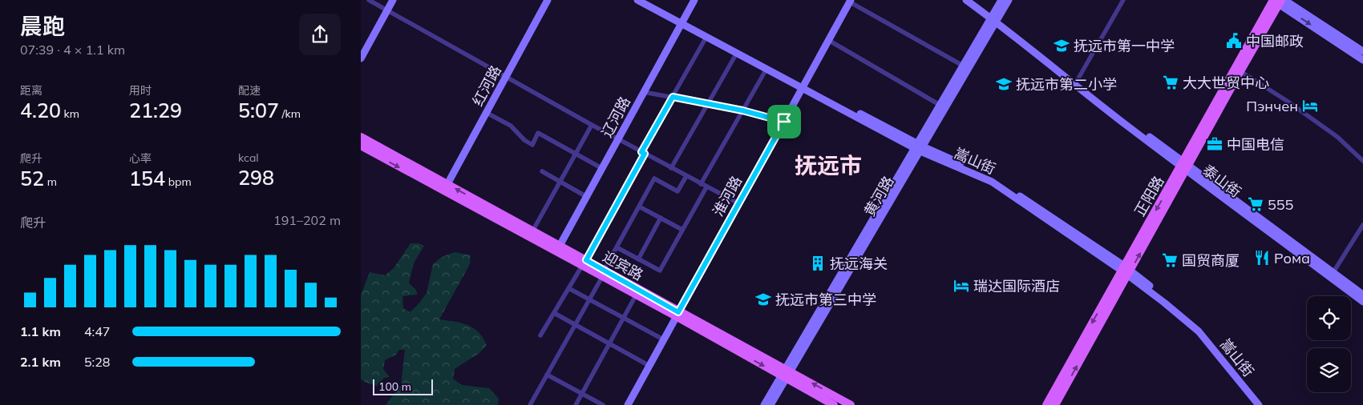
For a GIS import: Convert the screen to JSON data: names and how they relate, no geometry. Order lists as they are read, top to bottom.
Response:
{
  "streets": {
    "main road": [
      "红河路",
      "辽河路",
      "嵩山街",
      "泰山街",
      "淮河路",
      "黄河路",
      "正阳路",
      "迎宾路"
    ]
  },
  "crossings": [
    ["红河路", "迎宾路"],
    ["辽河路", "嵩山街"],
    ["辽河路", "迎宾路"],
    ["嵩山街", "淮河路"],
    ["嵩山街", "黄河路"],
    ["嵩山街", "正阳路"],
    ["泰山街", "黄河路"],
    ["泰山街", "正阳路"],
    ["淮河路", "迎宾路"],
    ["黄河路", "迎宾路"]
  ],
  "districts": ["抚远市"],
  "places": {
    "public building": ["中国邮政"],
    "school or university": ["抚远市第一中学", "抚远市第二小学", "抚远市第三中学"],
    "supermarket": ["大大世贸中心", "555", "国贸商厦"],
    "hotel": ["Пэнчен", "瑞达国际酒店"],
    "office": ["中国电信"],
    "restaurant": ["Рома"],
    "building": ["抚远海关"]
  },
  "scale_bar": "100 m",
  "page": {
    "heading": ["晨跑", "07:39 · 4 × 1.1 km"],
    "stats": [
      ["距离", "4.20 km"],
      ["用时", "21:29"],
      ["配速", "5:07 /km"],
      ["爬升", "52 m"],
      ["心率", "154 bpm"],
      ["kcal", "298"]
    ],
    "chart": ["爬升", "191–202 m"],
    "list": [
      {
        "name": "1.1 km",
        "note": "4:47"
      },
      {
        "name": "2.1 km",
        "note": "5:28"
      }
    ],
    "scale": "100 m"
  }
}
